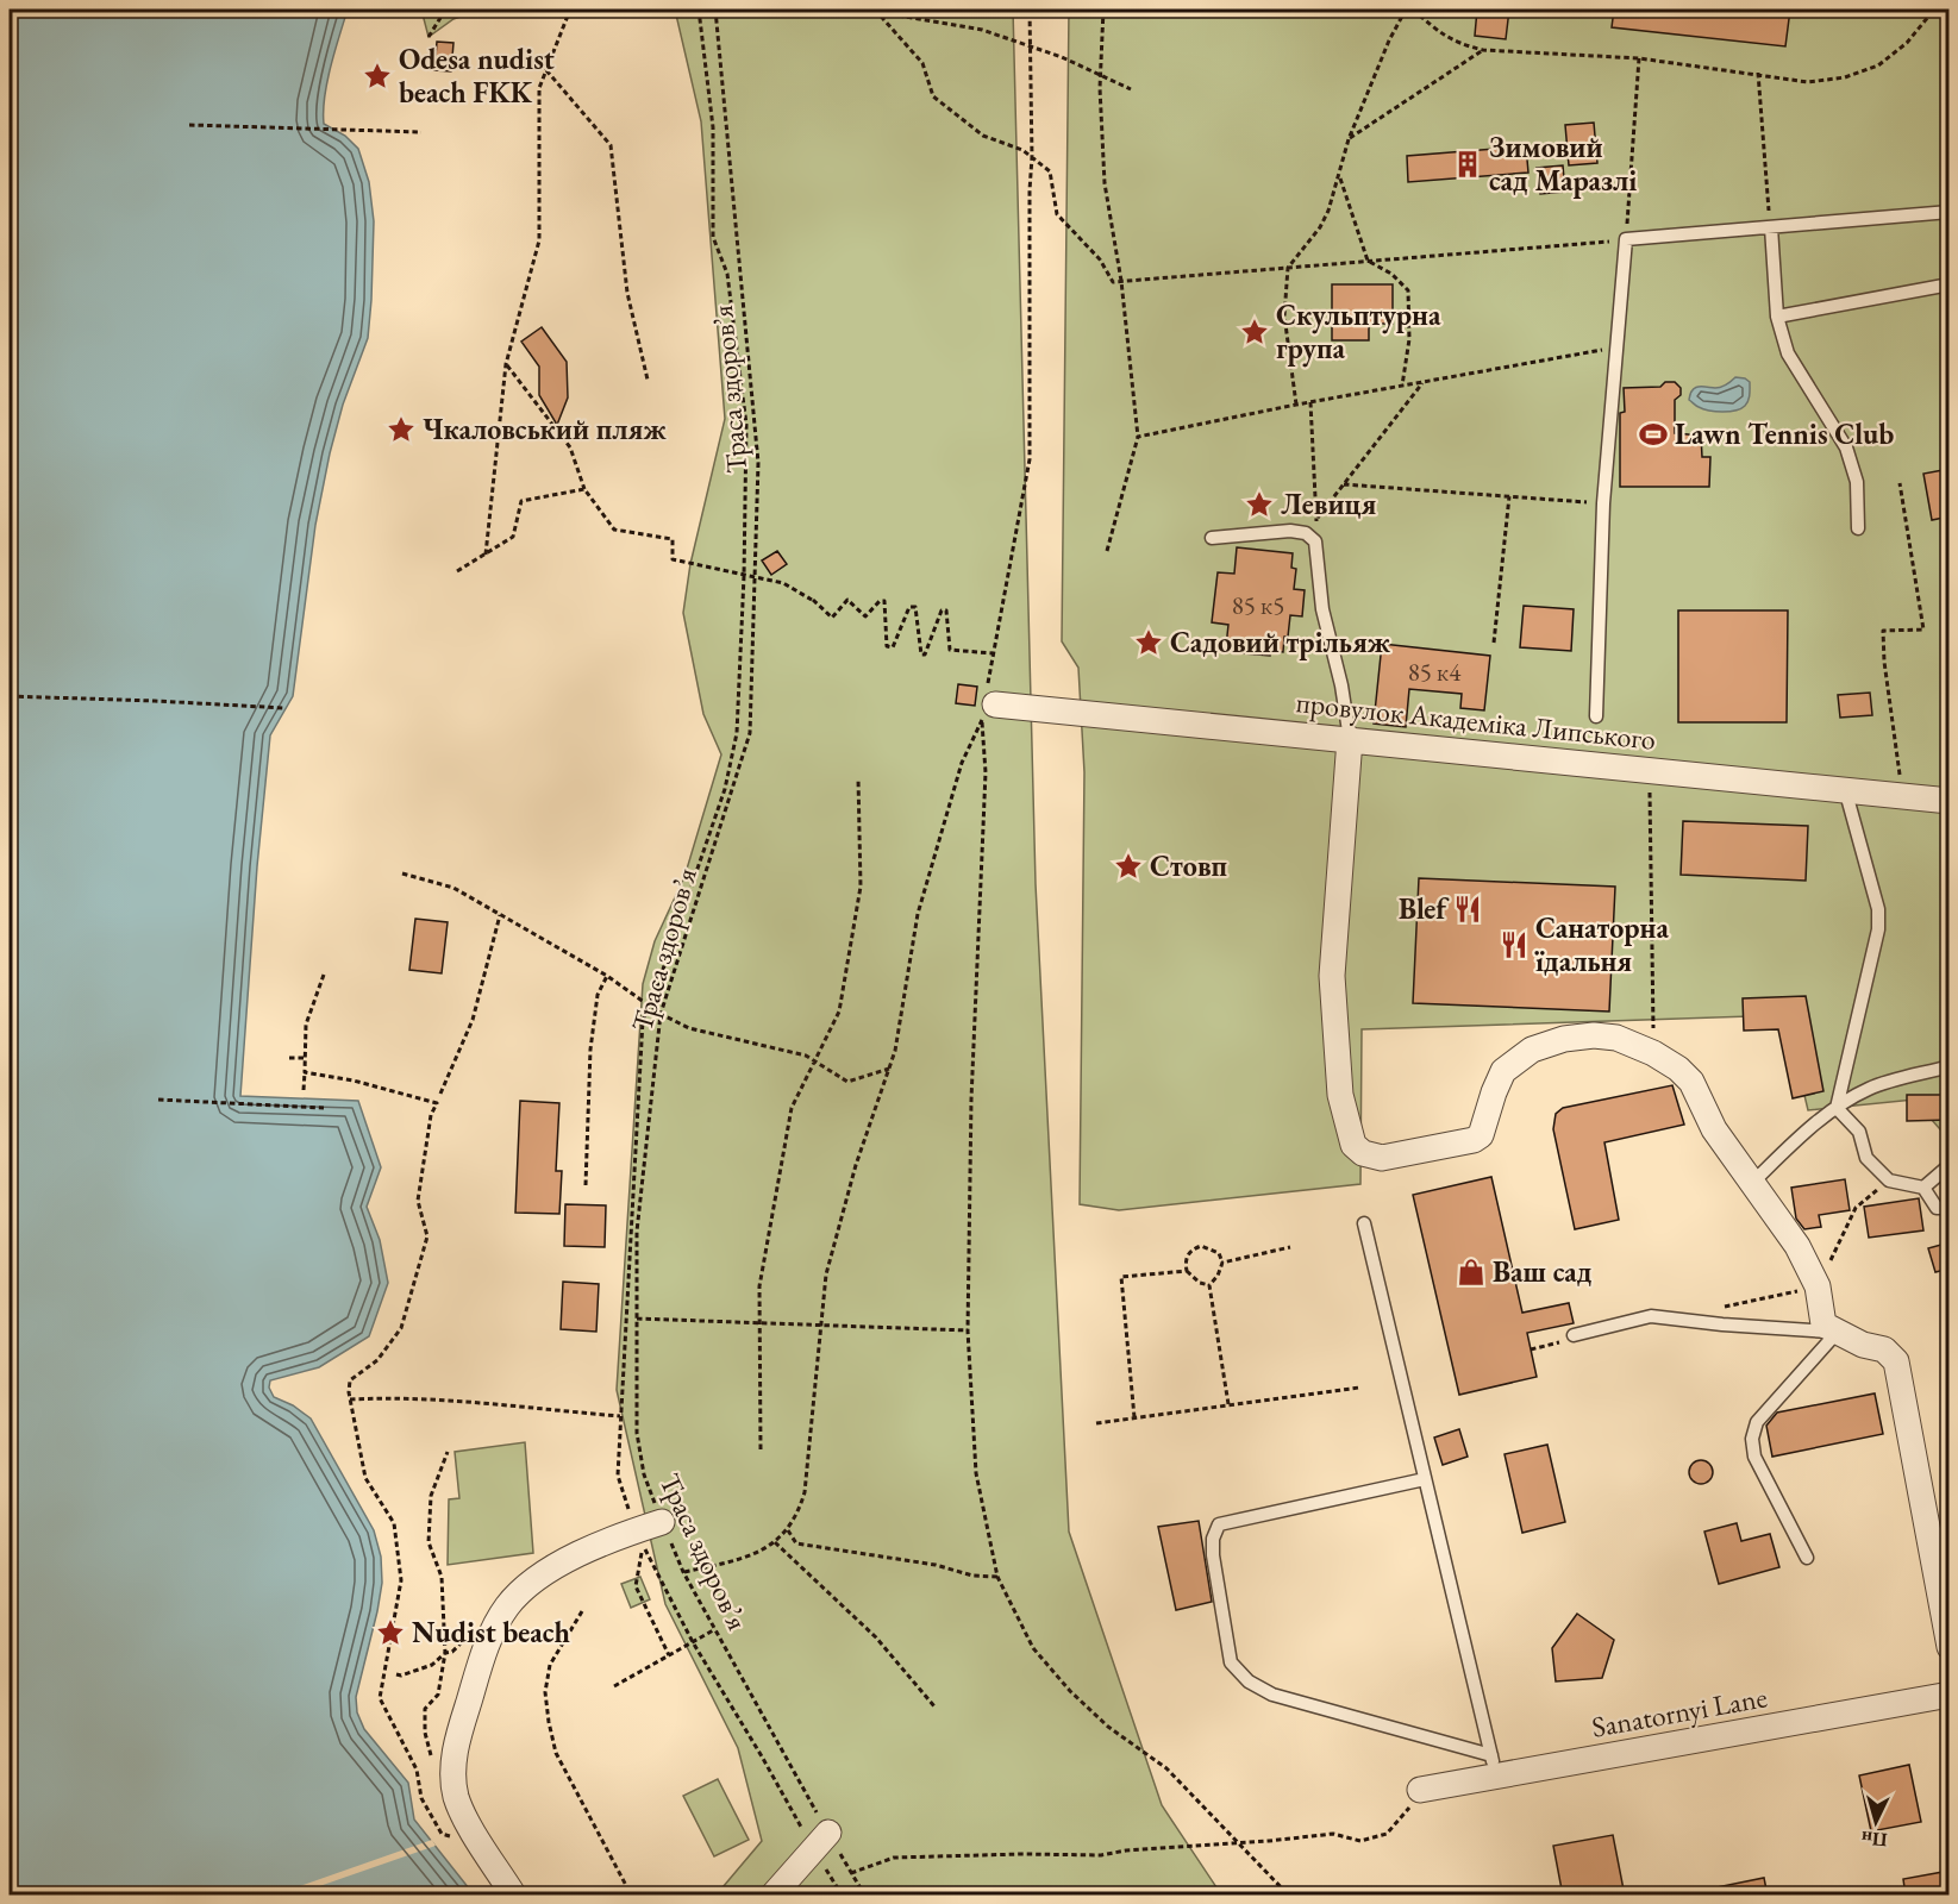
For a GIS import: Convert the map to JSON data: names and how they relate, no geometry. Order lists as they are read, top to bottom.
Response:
{
  "streets": {
    "street": ["провулок Академіка Липського", "Sanatornyi Lane"],
    "path": ["Траса здоров’я"]
  },
  "places": {
    "place": [
      "Odesa nudist beach FKK",
      "Скульптурна група",
      "Чкаловський пляж",
      "Левиця",
      "Садовий трільяж",
      "Стовп",
      "Nudist beach"
    ],
    "building": ["Зимовий сад Маразлі"],
    "sports": ["Lawn Tennis Club"],
    "restaurant": ["Blef", "Санаторна їдальня"],
    "shop": ["Ваш сад"]
  },
  "house_numbers": ["85 к5", "85 к4"],
  "north": "bottom"
}
